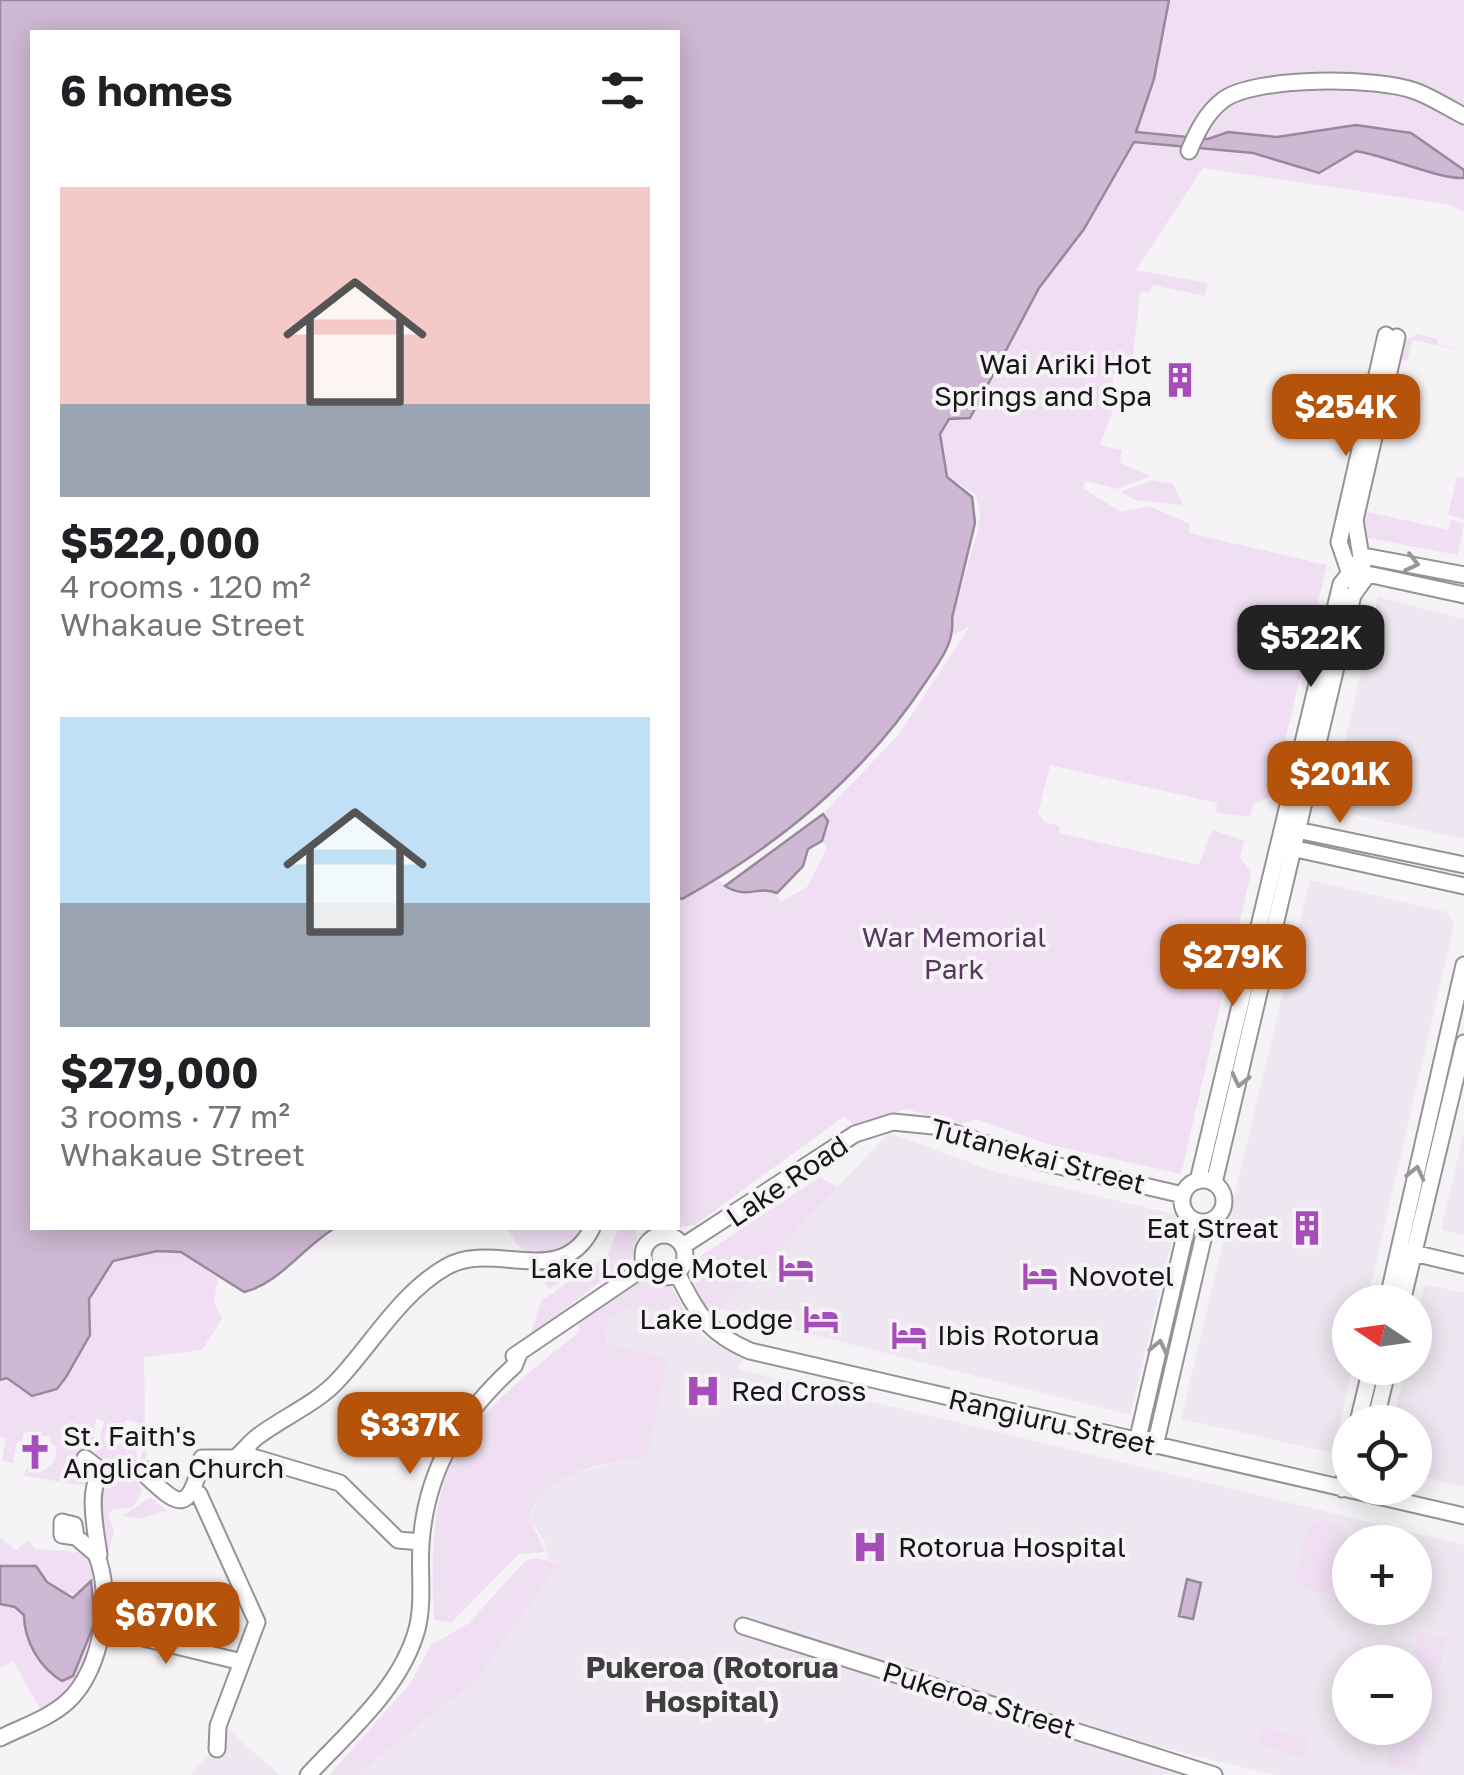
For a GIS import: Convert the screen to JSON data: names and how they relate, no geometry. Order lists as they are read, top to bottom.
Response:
{
  "streets": {
    "street": [
      "Tutanekai Street",
      "Lake Road",
      "Rangiuru Street",
      "Pukeroa Street"
    ]
  },
  "crossings": [
    ["Tutanekai Street", "Lake Road"],
    ["Lake Road", "Rangiuru Street"]
  ],
  "districts": ["Pukeroa (Rotorua Hospital)"],
  "parks": ["War Memorial Park"],
  "places": {
    "building": ["Wai Ariki Hot Springs and Spa", "Eat Streat"],
    "hotel": [
      "Lake Lodge Motel",
      "Novotel",
      "Lake Lodge",
      "Ibis Rotorua"
    ],
    "hospital": ["Red Cross", "Rotorua Hospital"],
    "church": ["St. Faith's Anglican Church"]
  },
  "north": "left",
  "page": {
    "heading": "6 homes",
    "list": [
      {
        "name": "$522,000",
        "note": "4 rooms · 120 m² · Whakaue Street"
      },
      {
        "name": "$279,000",
        "note": "3 rooms · 77 m² · Whakaue Street"
      }
    ],
    "price": [
      "$254K",
      "$522K",
      "$201K",
      "$279K",
      "$337K",
      "$670K"
    ],
    "map_buttons": ["+", "−"]
  }
}
